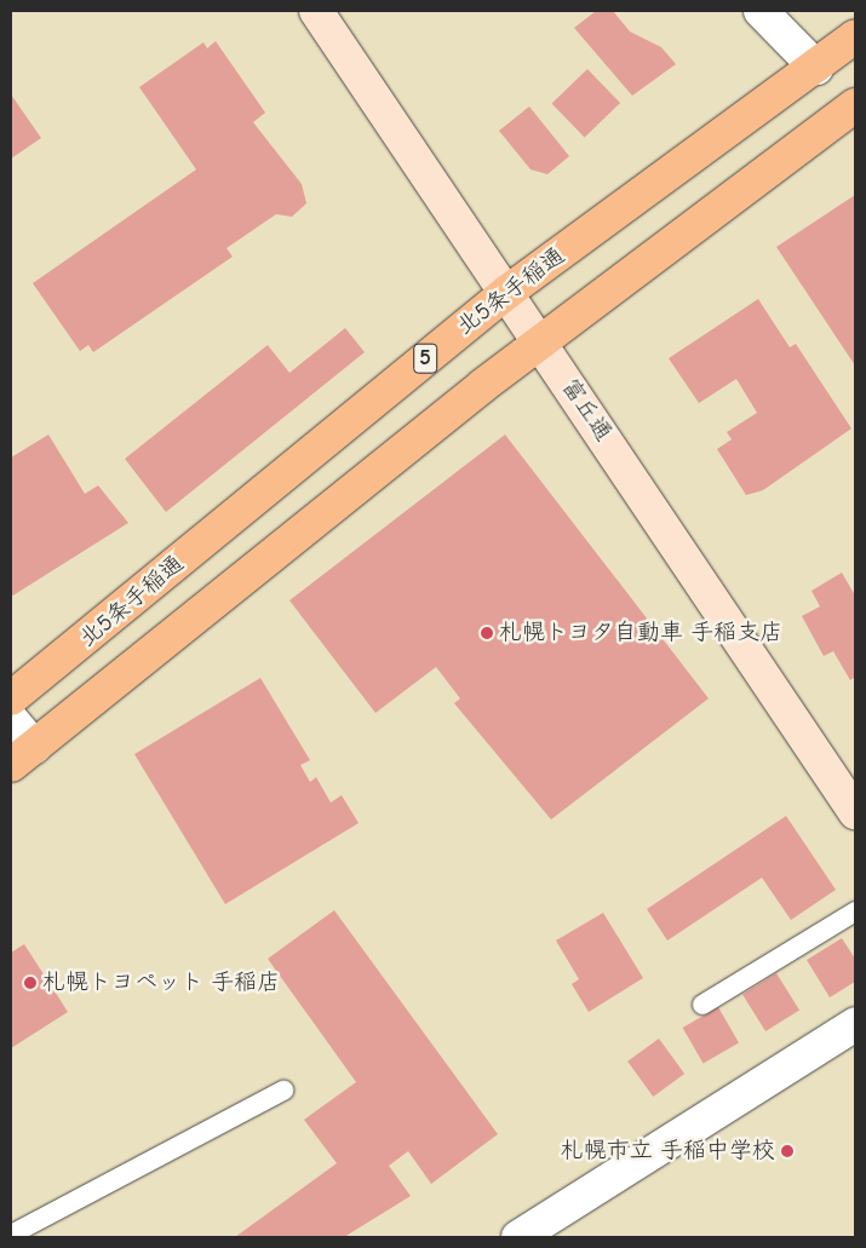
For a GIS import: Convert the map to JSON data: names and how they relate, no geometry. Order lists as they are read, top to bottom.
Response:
{
  "streets": {
    "highway": ["北5条手稲通", "5"],
    "street": ["富丘通"]
  },
  "crossings": [
    ["北5条手稲通", "富丘通"]
  ],
  "places": ["札幌トヨタ自動車 手稲支店", "札幌トヨペット 手稲店", "札幌市立 手稲中学校"]
}
